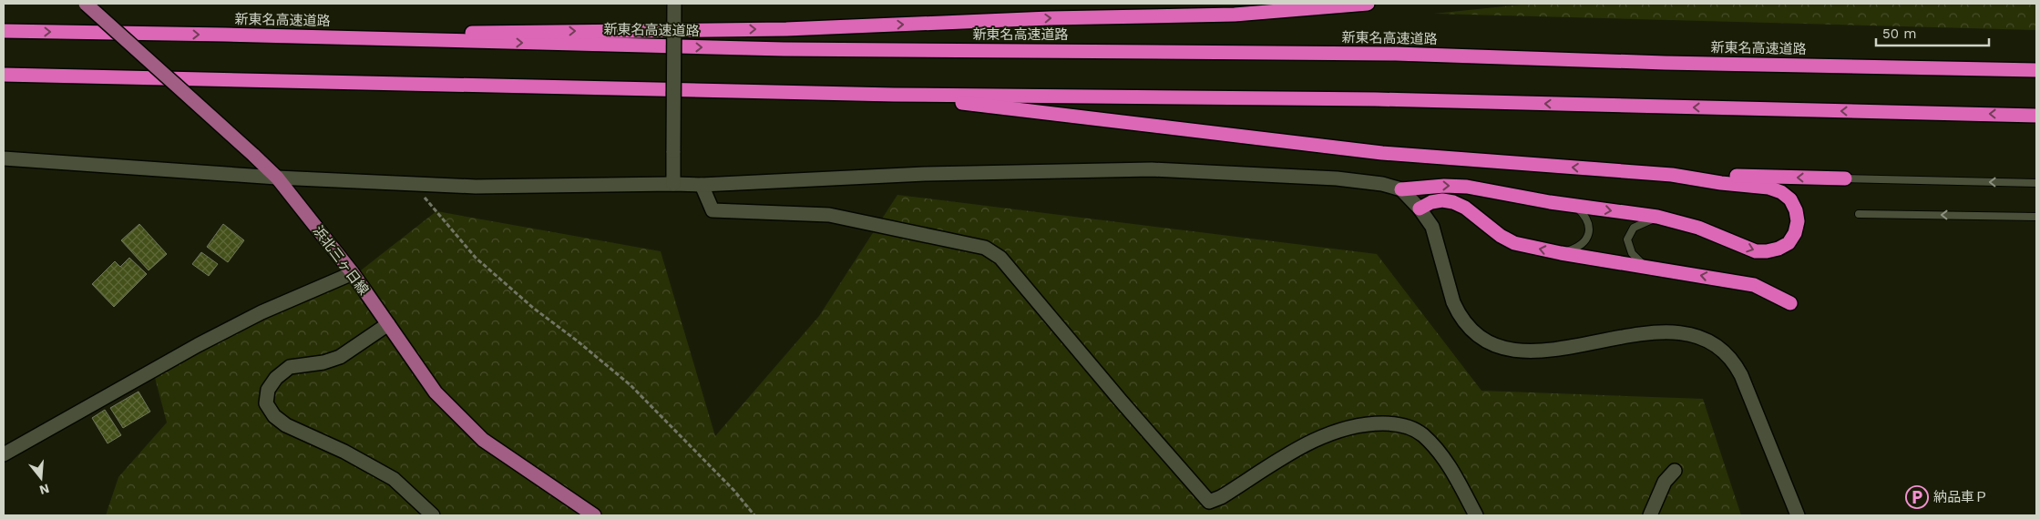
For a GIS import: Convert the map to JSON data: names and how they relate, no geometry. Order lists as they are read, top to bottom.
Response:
{
  "streets": {
    "highway": ["新東名高速道路"],
    "main road": ["浜北三ヶ日線"]
  },
  "places": {
    "parking": ["納品車Ｐ"]
  },
  "scale_bar": "50 m",
  "north": "bottom"
}
